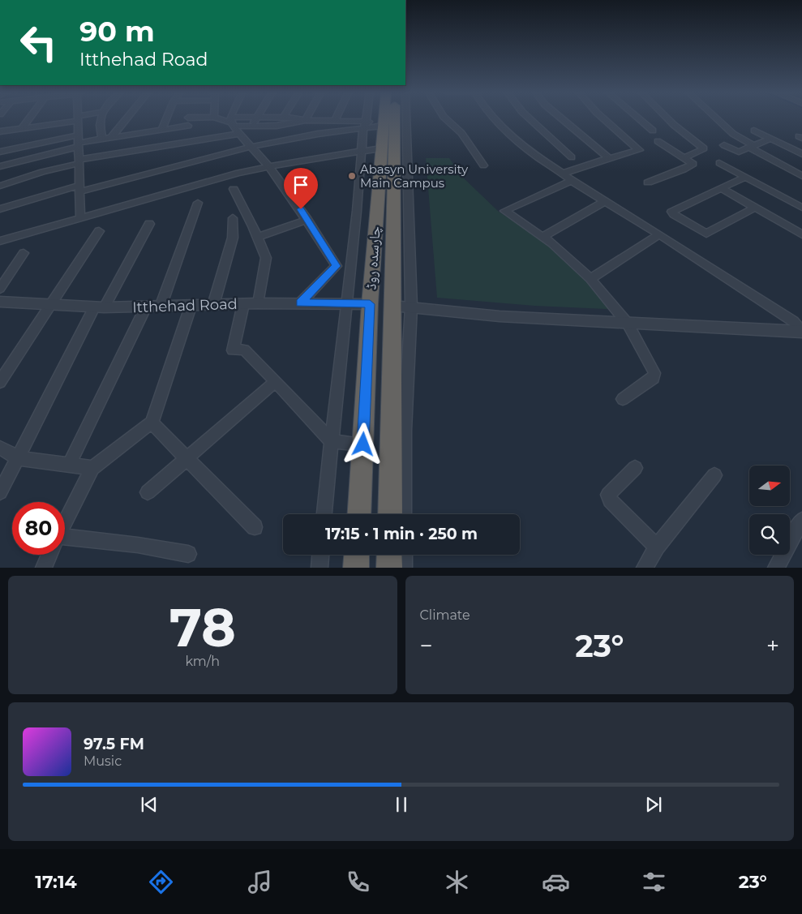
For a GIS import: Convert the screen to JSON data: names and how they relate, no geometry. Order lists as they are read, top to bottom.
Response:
{
  "streets": {
    "highway": ["چارسدہ روڈ"],
    "street": ["Itthehad Road"]
  },
  "crossings": [
    ["چارسدہ روڈ", "Itthehad Road"]
  ],
  "places": ["Abasyn University Main Campus"],
  "north": "right",
  "page": {
    "turn": ["90 m", "Itthehad Road"],
    "limit": "80",
    "trip": "17:15 · 1 min · 250 m",
    "tile": [
      ["78", "km/h"],
      "Climate"
    ],
    "heat": ["−", "23°", "+"],
    "song": ["97.5 FM", "Music"],
    "tabs": ["17:14", "23°"]
  }
}
